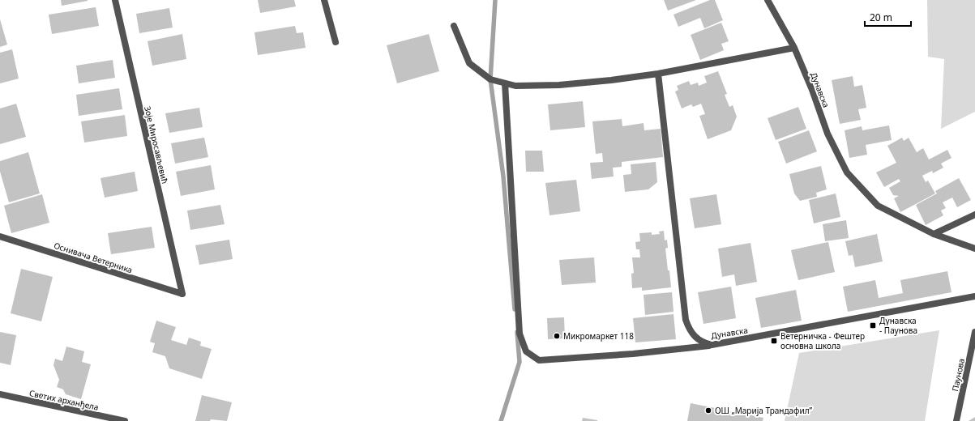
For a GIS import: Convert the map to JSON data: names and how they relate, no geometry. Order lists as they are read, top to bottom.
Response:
{
  "streets": {
    "street": [
      "Дунавска",
      "Зоје Миросављевић",
      "Оснивача Ветерника",
      "Паунова",
      "Светих арханђела"
    ]
  },
  "crossings": [
    ["Зоје Миросављевић", "Оснивача Ветерника"]
  ],
  "places": {
    "transit": ["Дунавска - Паунова", "Ветерничка - Фештер основна школа"],
    "other": ["Микромаркет 118", "ОШ „Марија Трандафил”"]
  },
  "scale_bar": "20 m"
}
